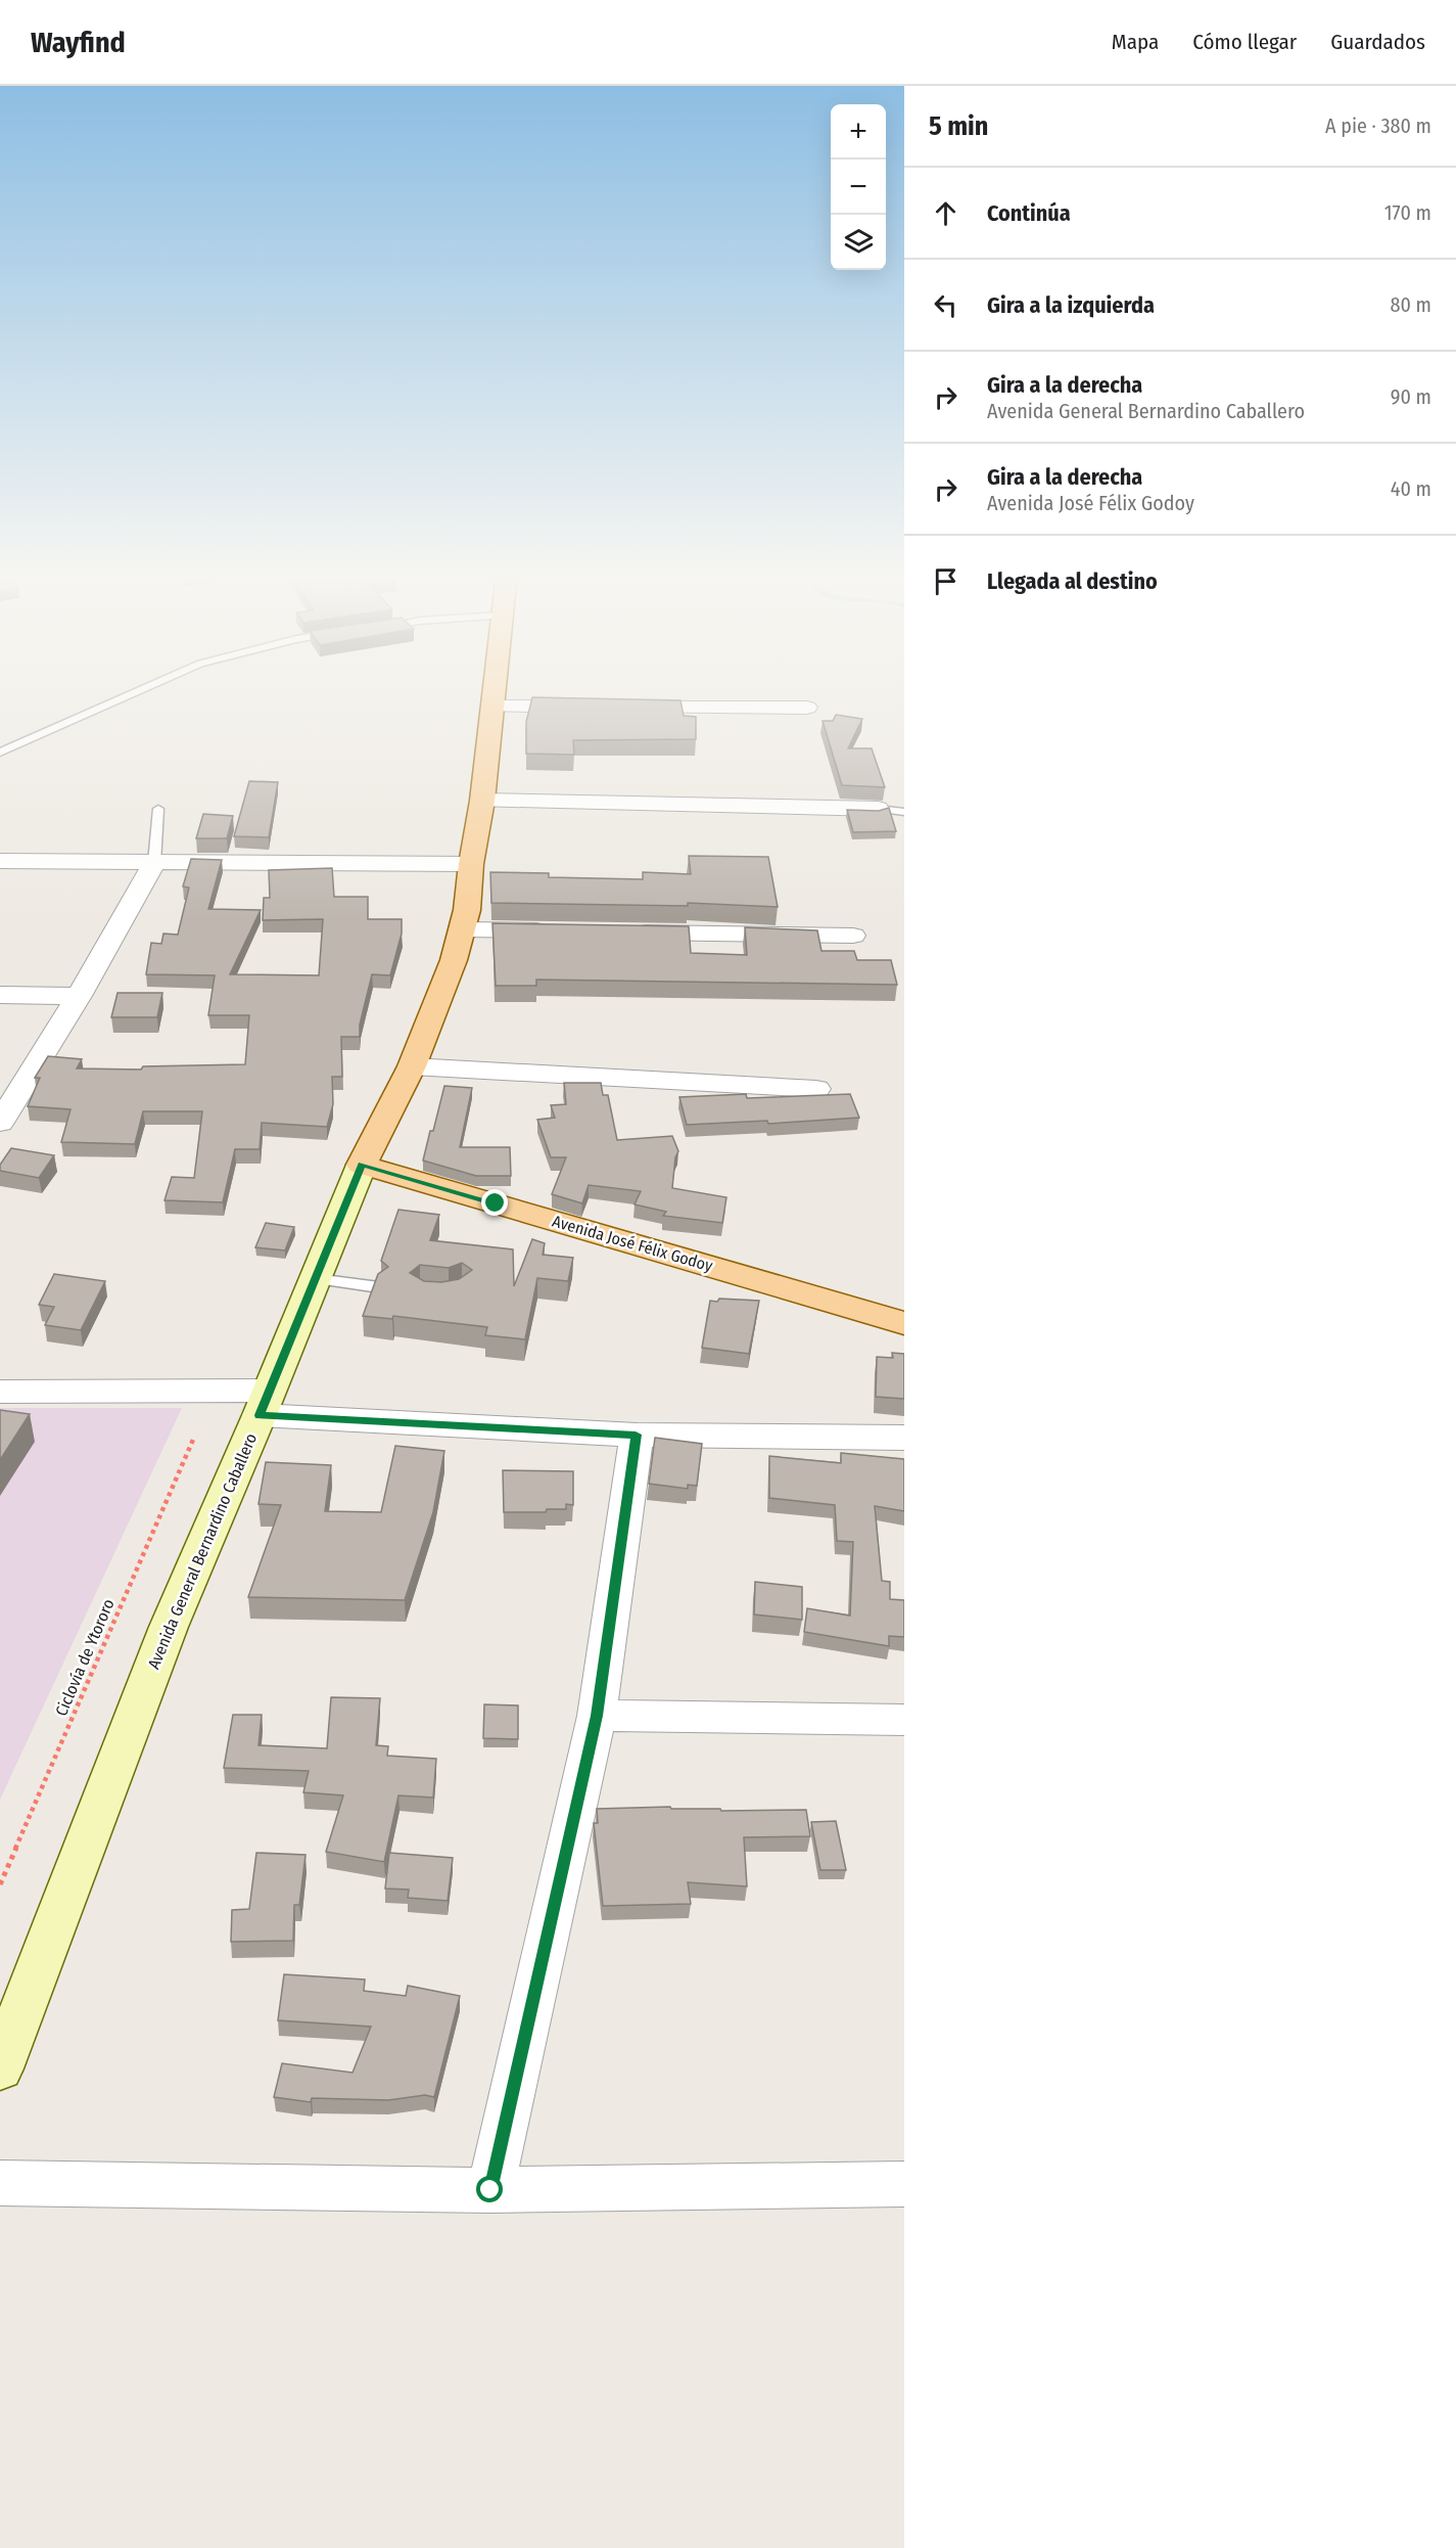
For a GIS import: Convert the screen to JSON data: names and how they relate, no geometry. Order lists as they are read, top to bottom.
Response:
{
  "streets": {
    "main road": ["Avenida José Félix Godoy", "Avenida General Bernardino Caballero"],
    "path": ["Ciclovía de Ytororo"]
  },
  "crossings": [
    ["Avenida José Félix Godoy", "Avenida General Bernardino Caballero"]
  ],
  "page": {
    "header": "Wayfind",
    "nav": ["Mapa", "Cómo llegar", "Guardados"],
    "heading": ["5 min", "A pie · 380 m"],
    "map_buttons": ["+", "−"],
    "list": [
      ["Continúa", "170 m"],
      ["Gira a la izquierda", "80 m"],
      ["Gira a la derecha", "Avenida General Bernardino Caballero", "90 m"],
      ["Gira a la derecha", "Avenida José Félix Godoy", "40 m"],
      "Llegada al destino"
    ]
  }
}
